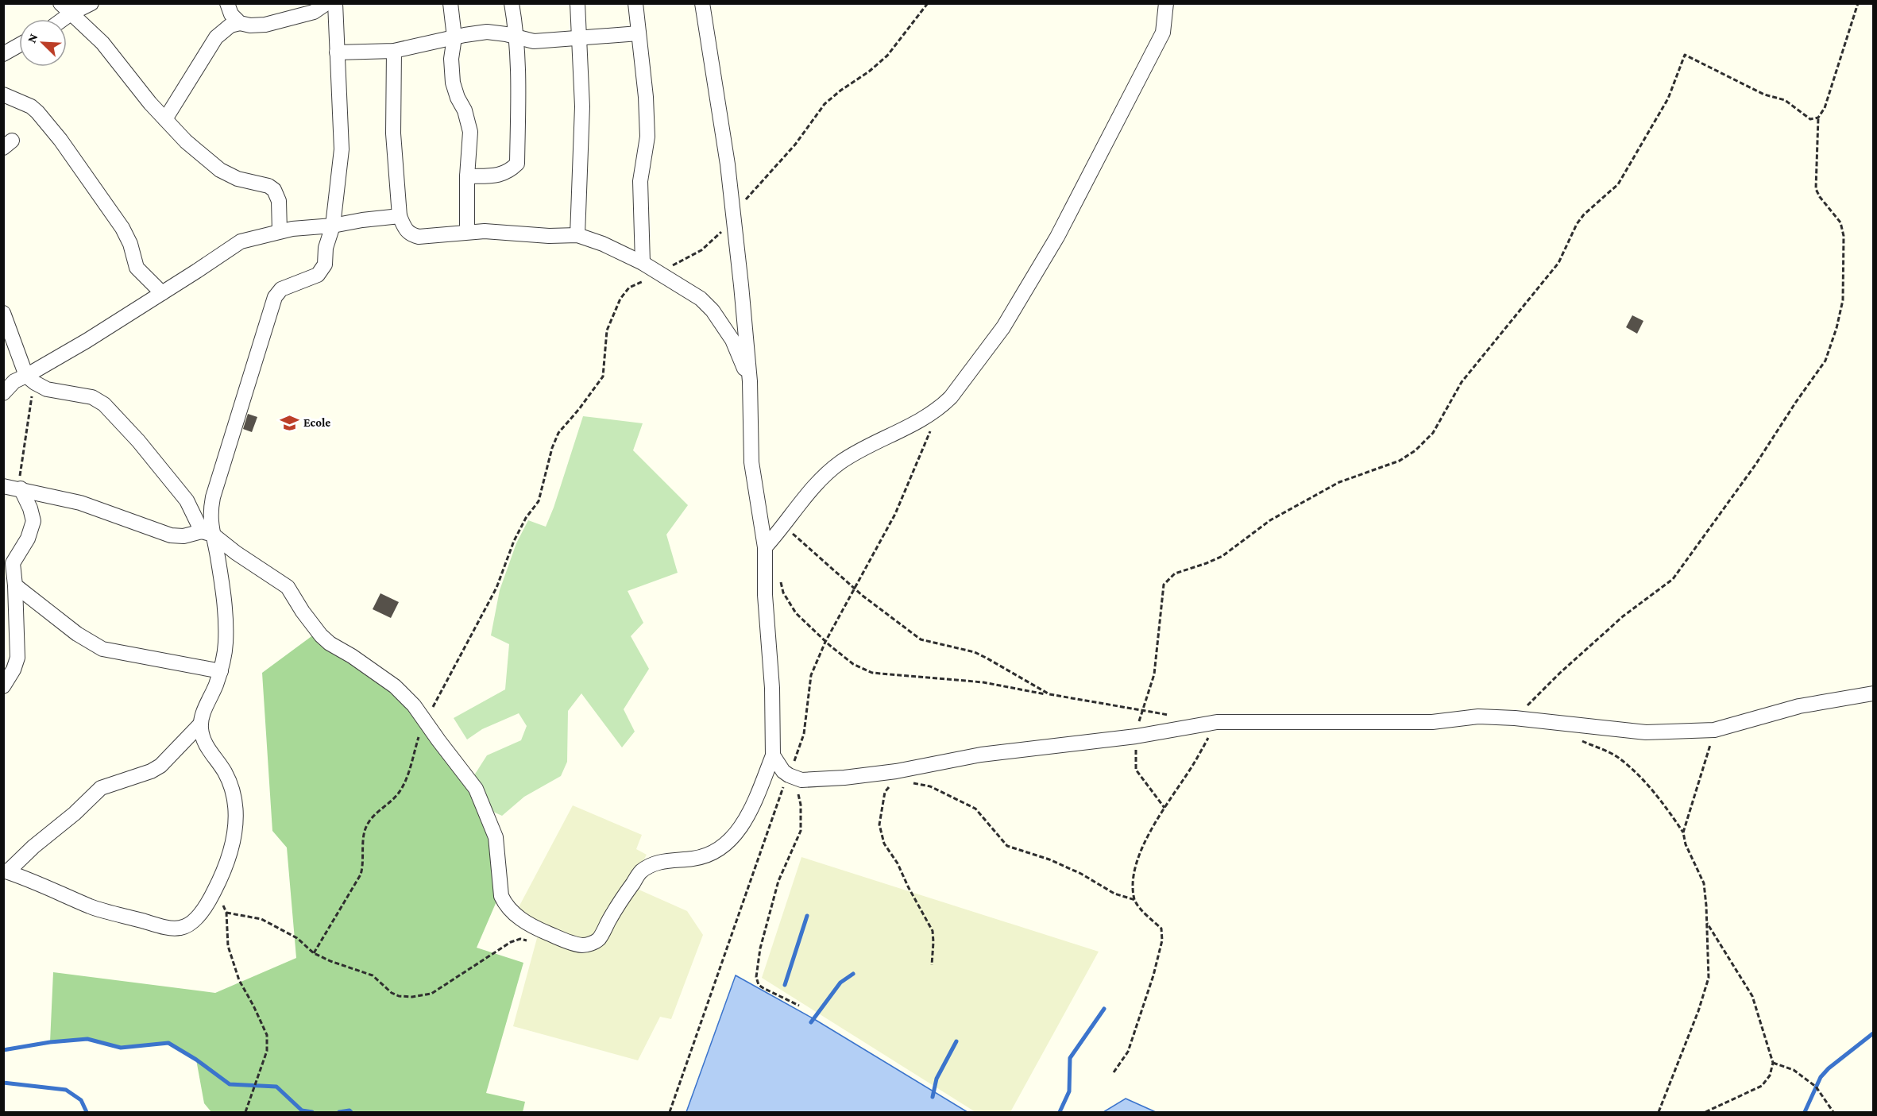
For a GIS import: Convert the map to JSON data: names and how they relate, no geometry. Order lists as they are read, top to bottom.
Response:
{
  "places": {
    "school or university": ["Ecole"]
  },
  "north": "top left"
}
